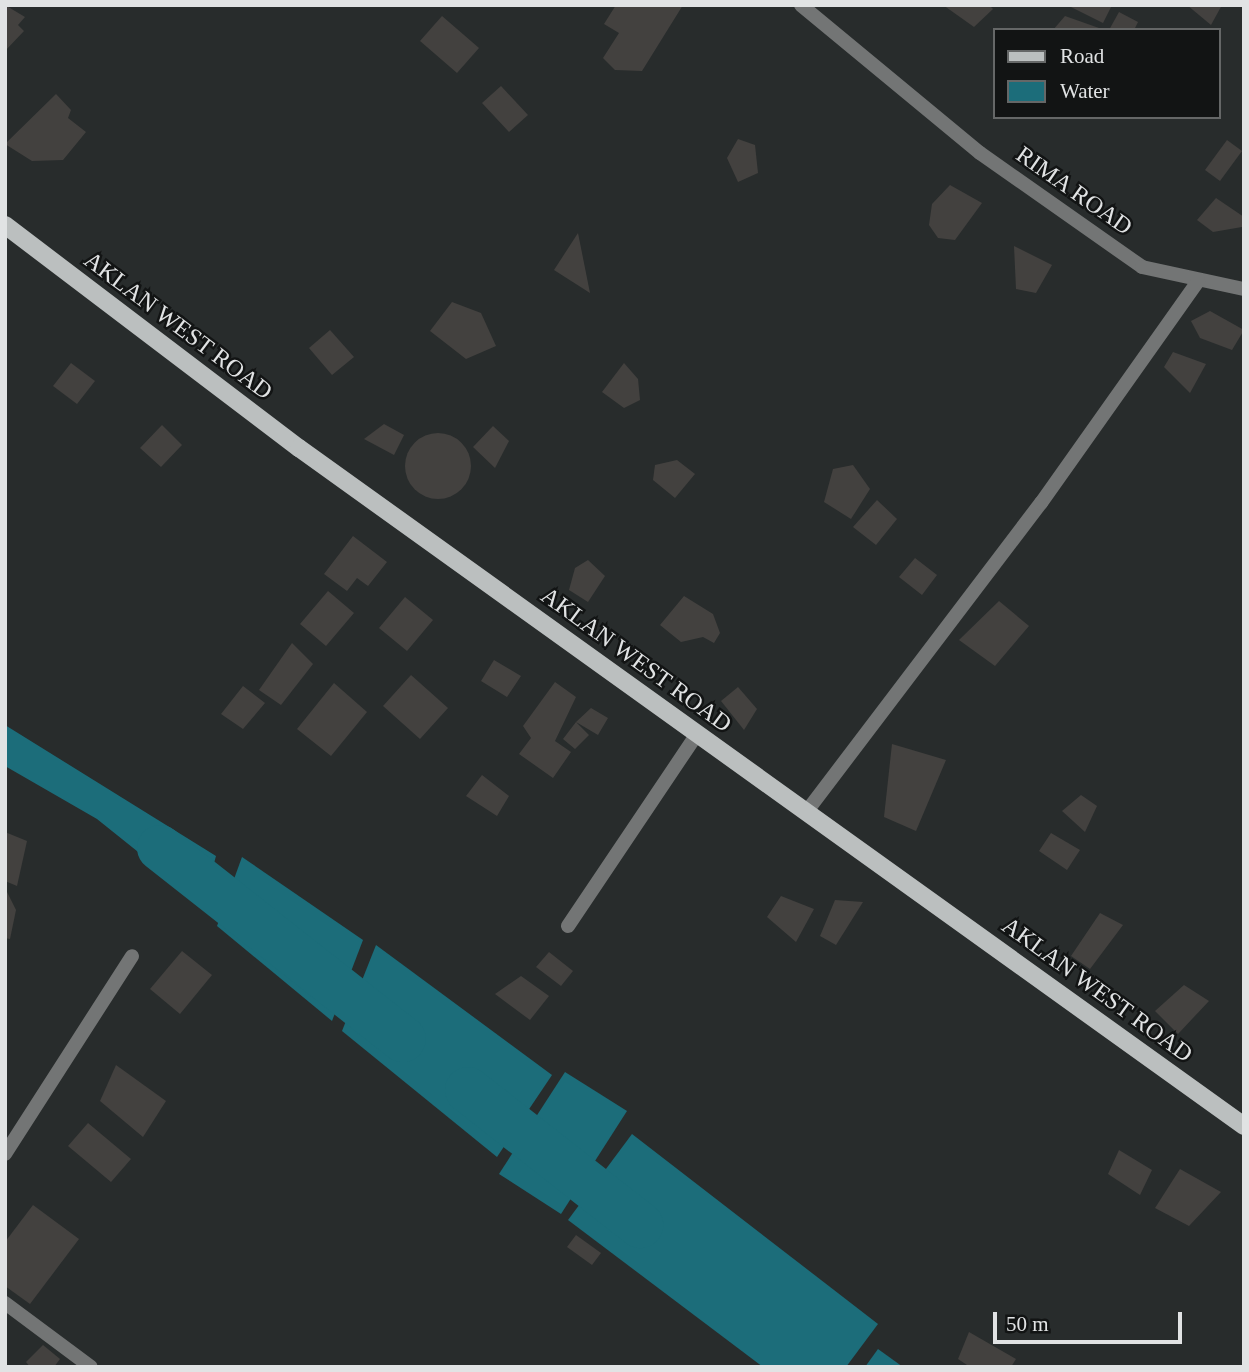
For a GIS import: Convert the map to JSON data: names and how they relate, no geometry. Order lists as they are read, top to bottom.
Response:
{
  "streets": {
    "main road": ["AKLAN WEST ROAD"],
    "street": ["RIMA ROAD"]
  },
  "legend": ["Road", "Water"],
  "scale_bar": "50 m"
}
